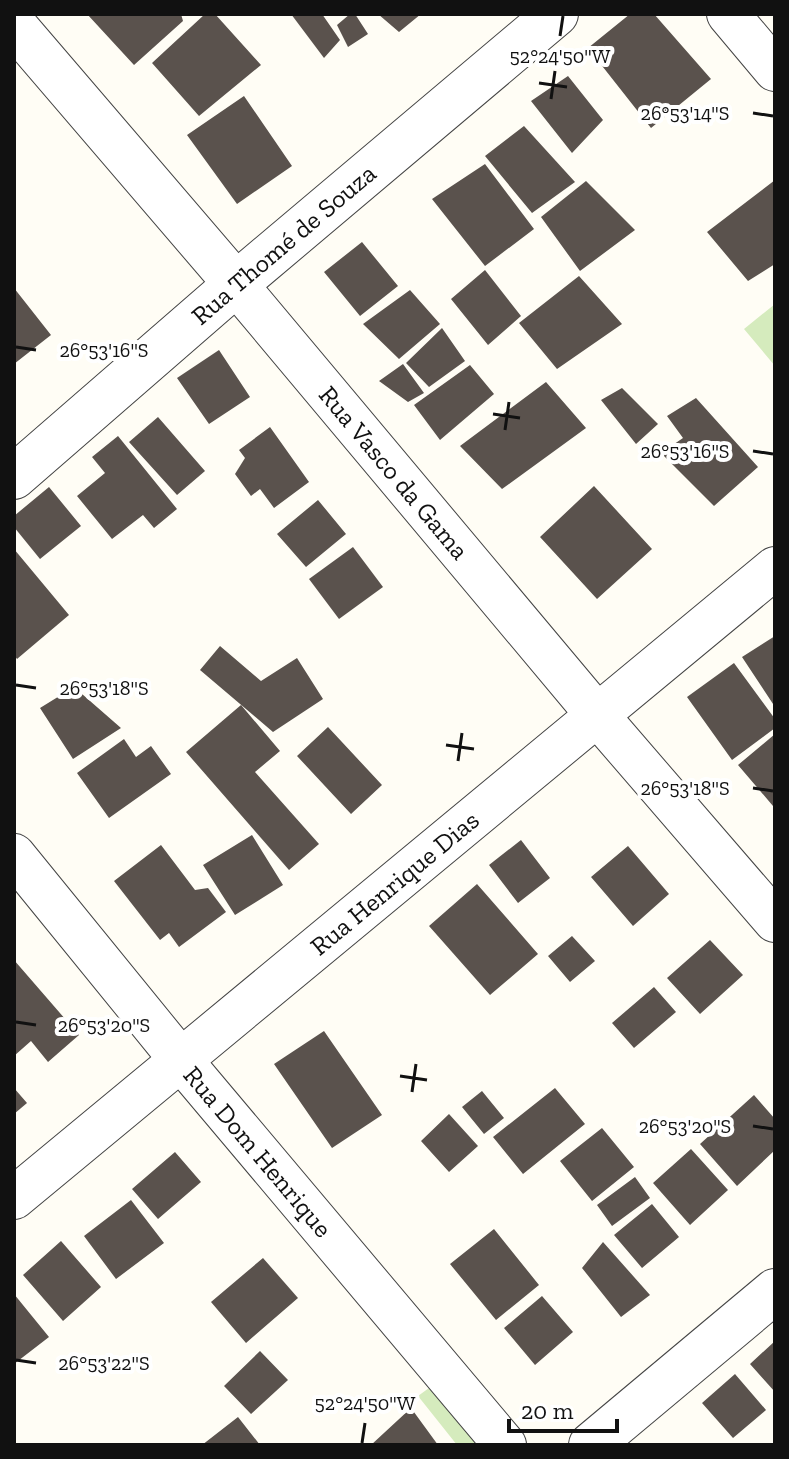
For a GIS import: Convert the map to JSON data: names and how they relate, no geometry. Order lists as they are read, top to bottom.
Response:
{
  "streets": {
    "street": [
      "Rua Thomé de Souza",
      "Rua Vasco da Gama",
      "Rua Henrique Dias",
      "Rua Dom Henrique"
    ]
  },
  "crossings": [
    ["Rua Thomé de Souza", "Rua Vasco da Gama"],
    ["Rua Vasco da Gama", "Rua Henrique Dias"],
    ["Rua Henrique Dias", "Rua Dom Henrique"]
  ],
  "scale_bar": "20 m",
  "coordinates": [
    "52°24'50\"W",
    "26°53'14\"S",
    "26°53'16\"S",
    "26°53'18\"S",
    "26°53'20\"S",
    "26°53'22\"S"
  ]
}
